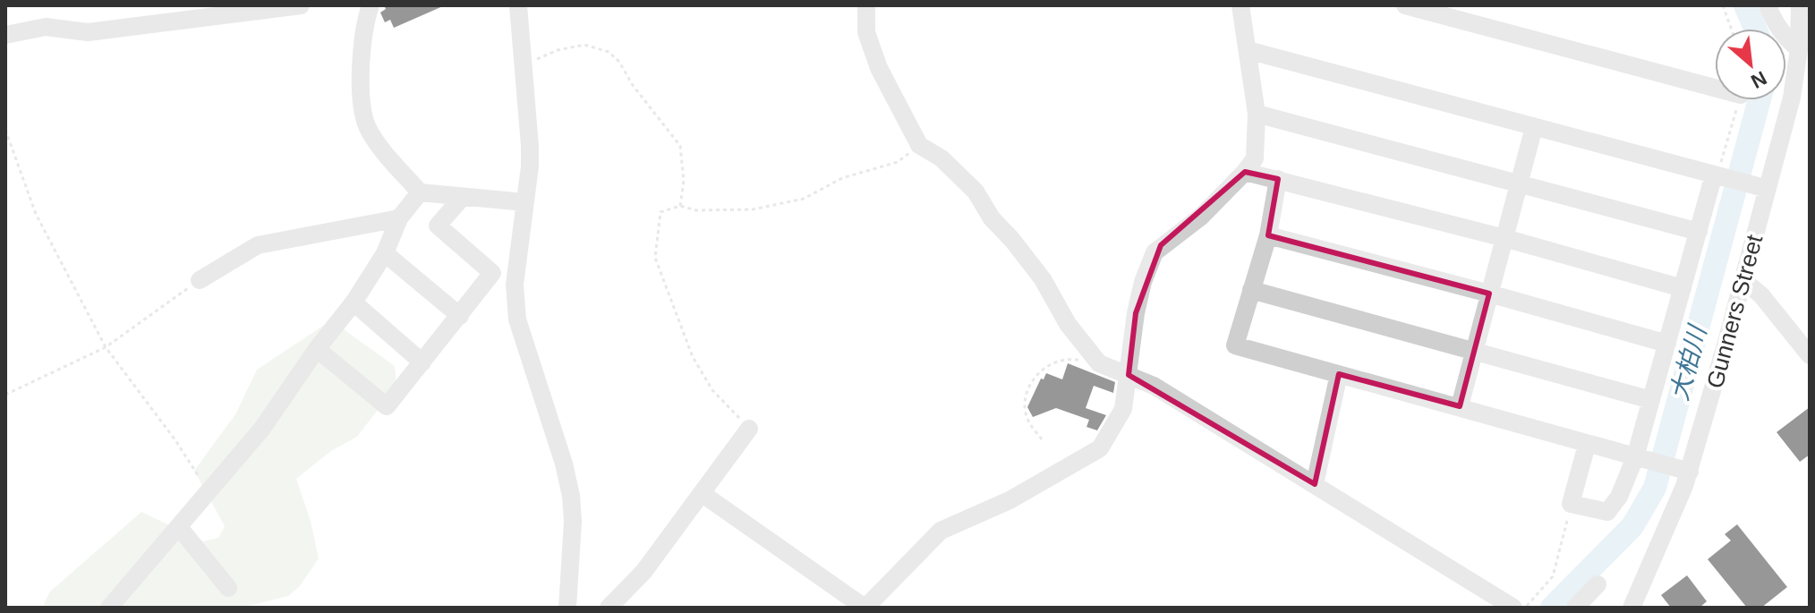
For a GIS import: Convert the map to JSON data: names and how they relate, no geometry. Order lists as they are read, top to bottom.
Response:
{
  "streets": {
    "street": ["Gunners Street"]
  },
  "water": ["大柏川"],
  "north": "bottom right"
}
